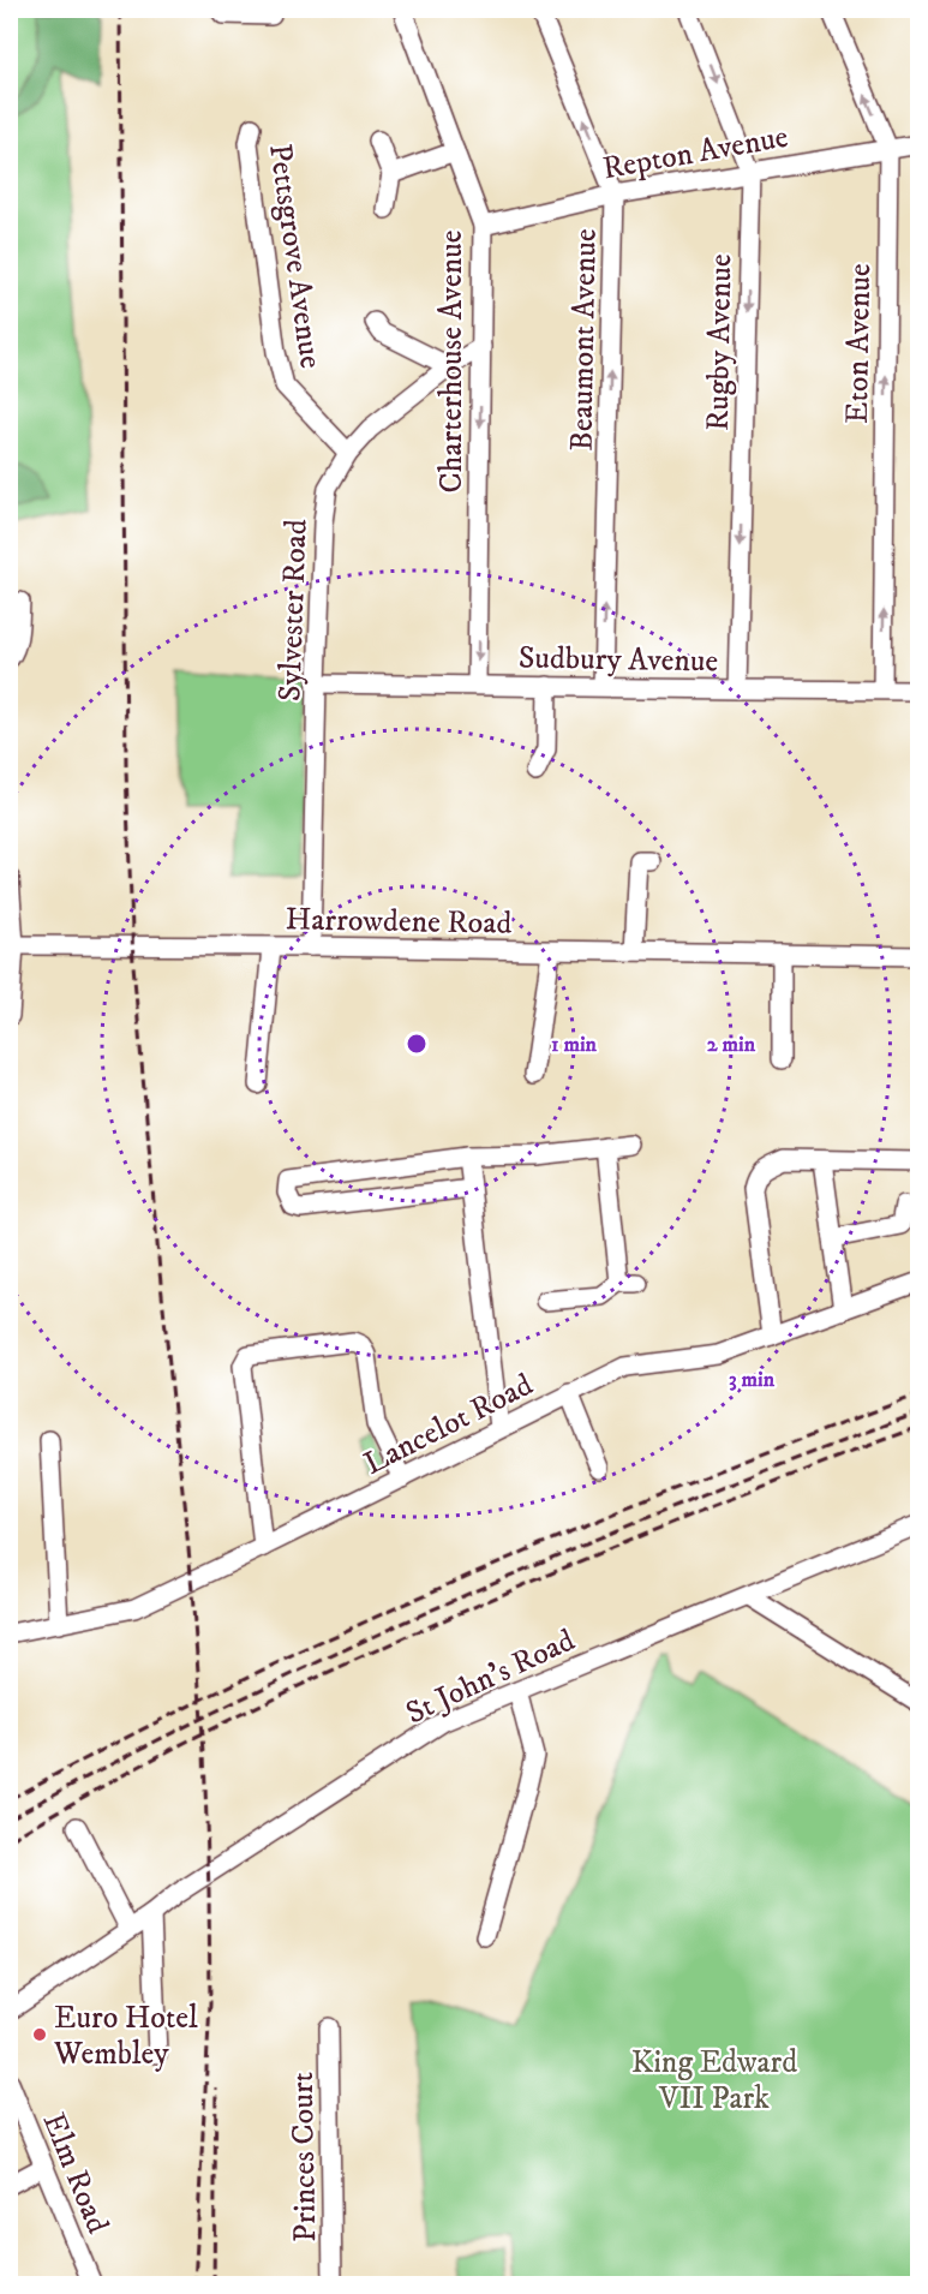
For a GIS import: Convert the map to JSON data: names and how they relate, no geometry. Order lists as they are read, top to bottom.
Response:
{
  "streets": {
    "street": [
      "Repton Avenue",
      "Pettsgrove Avenue",
      "Beaumont Avenue",
      "Rugby Avenue",
      "Eton Avenue",
      "Charterhouse Avenue",
      "Sylvester Road",
      "Sudbury Avenue",
      "Harrowdene Road",
      "Lancelot Road",
      "St John's Road",
      "Princes Court",
      "Elm Road"
    ]
  },
  "crossings": [
    ["Repton Avenue", "Beaumont Avenue"],
    ["Repton Avenue", "Rugby Avenue"],
    ["Repton Avenue", "Eton Avenue"],
    ["Repton Avenue", "Charterhouse Avenue"],
    ["Pettsgrove Avenue", "Sylvester Road"],
    ["Beaumont Avenue", "Sudbury Avenue"],
    ["Rugby Avenue", "Sudbury Avenue"],
    ["Eton Avenue", "Sudbury Avenue"],
    ["Charterhouse Avenue", "Sylvester Road"],
    ["Charterhouse Avenue", "Sudbury Avenue"],
    ["Sylvester Road", "Sudbury Avenue"],
    ["Sylvester Road", "Harrowdene Road"]
  ],
  "one_way": [
    "Beaumont Avenue",
    "Rugby Avenue",
    "Eton Avenue",
    "Charterhouse Avenue"
  ],
  "parks": ["King Edward VII Park"],
  "places": ["Euro Hotel Wembley"],
  "rings": ["1 min", "2 min", "3 min"]
}
